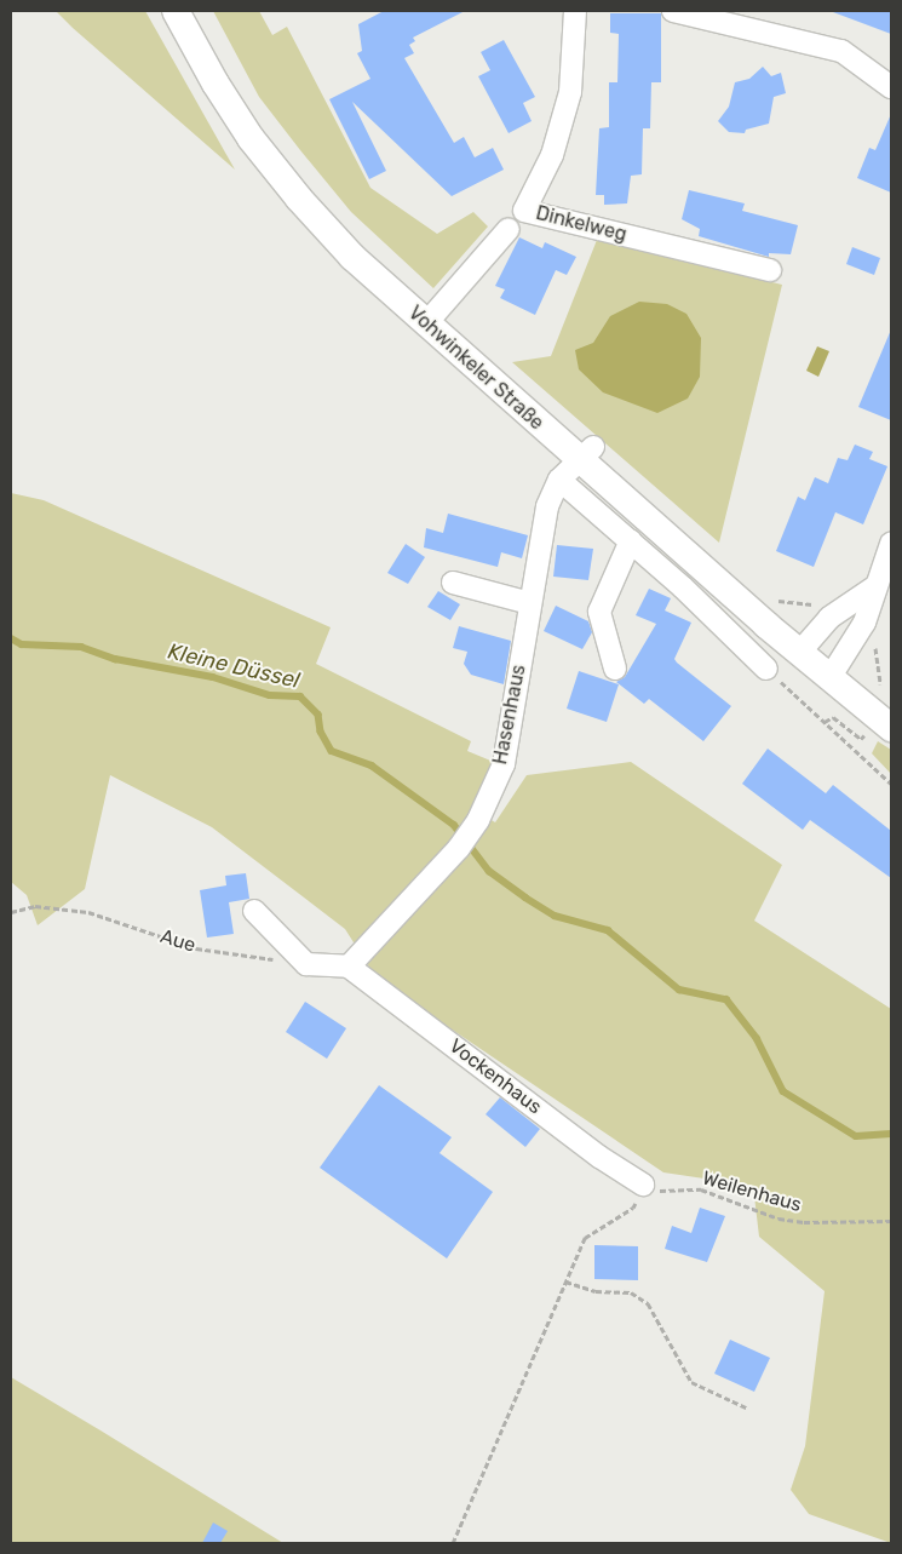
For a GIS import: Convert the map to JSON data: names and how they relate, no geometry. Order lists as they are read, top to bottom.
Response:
{
  "streets": {
    "main road": ["Vohwinkeler Straße"],
    "street": ["Dinkelweg", "Hasenhaus", "Vockenhaus"],
    "path": ["Aue", "Weilenhaus"]
  },
  "crossings": [
    ["Dinkelweg", "Vohwinkeler Straße"],
    ["Vohwinkeler Straße", "Hasenhaus"],
    ["Hasenhaus", "Vockenhaus"],
    ["Vockenhaus", "Weilenhaus"]
  ],
  "water": ["Kleine Düssel"]
}
